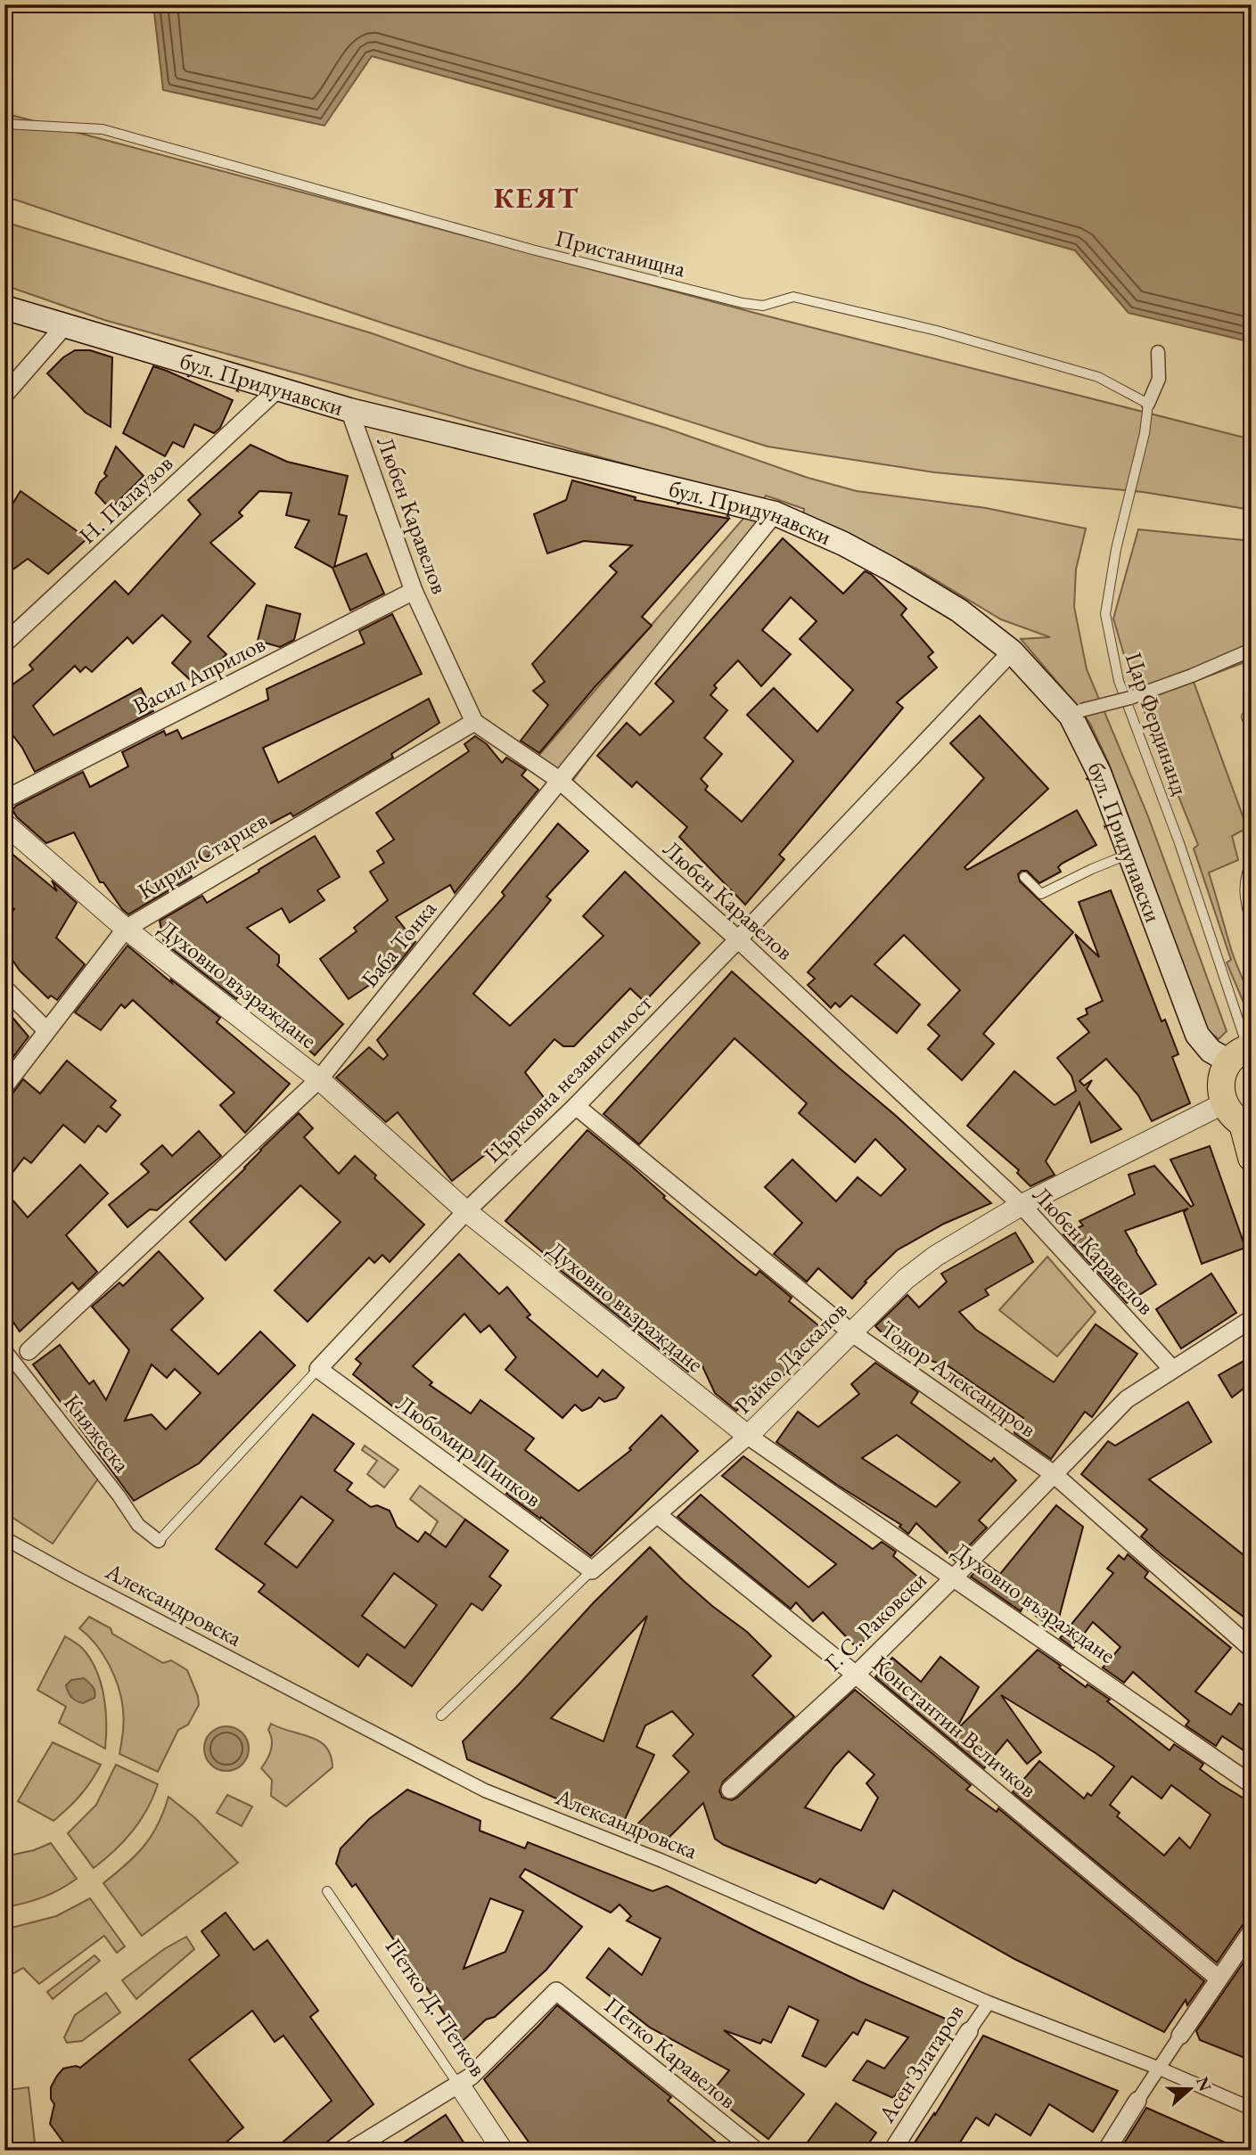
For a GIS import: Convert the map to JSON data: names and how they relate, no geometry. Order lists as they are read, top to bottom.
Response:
{
  "streets": {
    "main road": ["бул. Придунавски"],
    "street": [
      "Н. Палаузов",
      "Любен Каравелов",
      "Васил Априлов",
      "Кирил Старцев",
      "Баба Тонка",
      "Духовно възраждане",
      "Църковна независимост",
      "Райко Даскалов",
      "Тодор Александров",
      "Княжеска",
      "Любомир Пипков",
      "Александровска",
      "Г. С. Раковски",
      "Константин Величков",
      "Петко Д. Петков",
      "Петко Каравелов",
      "Асен Златаров"
    ],
    "lane": ["Пристанищна", "Цар Фердинанд"]
  },
  "crossings": [
    ["Пристанищна", "Цар Фердинанд"],
    ["бул. Придунавски", "Н. Палаузов"],
    ["бул. Придунавски", "Любен Каравелов"],
    ["бул. Придунавски", "Цар Фердинанд"],
    ["бул. Придунавски", "Баба Тонка"],
    ["бул. Придунавски", "Църковна независимост"],
    ["Любен Каравелов", "Васил Априлов"],
    ["Любен Каравелов", "Кирил Старцев"],
    ["Любен Каравелов", "Баба Тонка"],
    ["Любен Каравелов", "Църковна независимост"],
    ["Любен Каравелов", "Райко Даскалов"],
    ["Любен Каравелов", "Г. С. Раковски"],
    ["Кирил Старцев", "Духовно възраждане"],
    ["Баба Тонка", "Духовно възраждане"],
    ["Баба Тонка", "Княжеска"],
    ["Духовно възраждане", "Църковна независимост"],
    ["Духовно възраждане", "Райко Даскалов"],
    ["Духовно възраждане", "Г. С. Раковски"],
    ["Църковна независимост", "Тодор Александров"],
    ["Църковна независимост", "Княжеска"],
    ["Църковна независимост", "Любомир Пипков"],
    ["Райко Даскалов", "Тодор Александров"],
    ["Райко Даскалов", "Любомир Пипков"],
    ["Райко Даскалов", "Константин Величков"],
    ["Тодор Александров", "Г. С. Раковски"],
    ["Александровска", "Асен Златаров"],
    ["Г. С. Раковски", "Константин Величков"],
    ["Петко Д. Петков", "Петко Каравелов"]
  ],
  "districts": ["КЕЯТ"],
  "north": "right"
}
